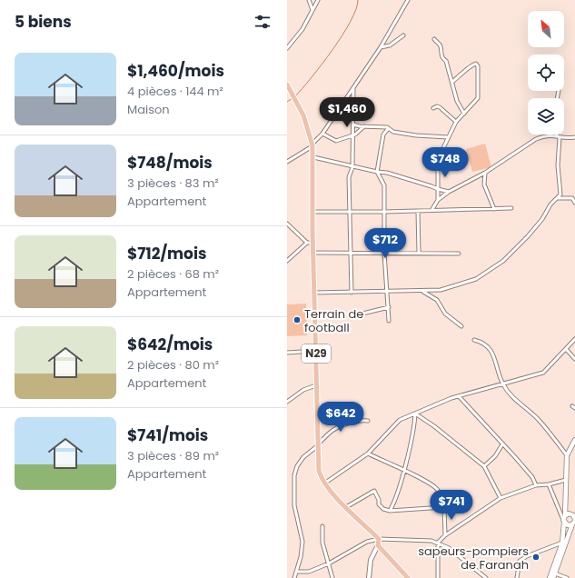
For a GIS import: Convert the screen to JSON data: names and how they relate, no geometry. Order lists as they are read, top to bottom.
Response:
{
  "streets": {
    "main road": ["N29"]
  },
  "places": ["Terrain de football", "sapeurs-pompiers de Faranah"],
  "north": "top left",
  "page": {
    "heading": "5 biens",
    "list": [
      {
        "name": "$1,460/mois",
        "note": "4 pièces · 144 m² · Maison"
      },
      {
        "name": "$748/mois",
        "note": "3 pièces · 83 m² · Appartement"
      },
      {
        "name": "$712/mois",
        "note": "2 pièces · 68 m² · Appartement"
      },
      {
        "name": "$642/mois",
        "note": "2 pièces · 80 m² · Appartement"
      },
      {
        "name": "$741/mois",
        "note": "3 pièces · 89 m² · Appartement"
      }
    ],
    "price": [
      "$1,460",
      "$748",
      "$712",
      "$642",
      "$741"
    ]
  }
}
